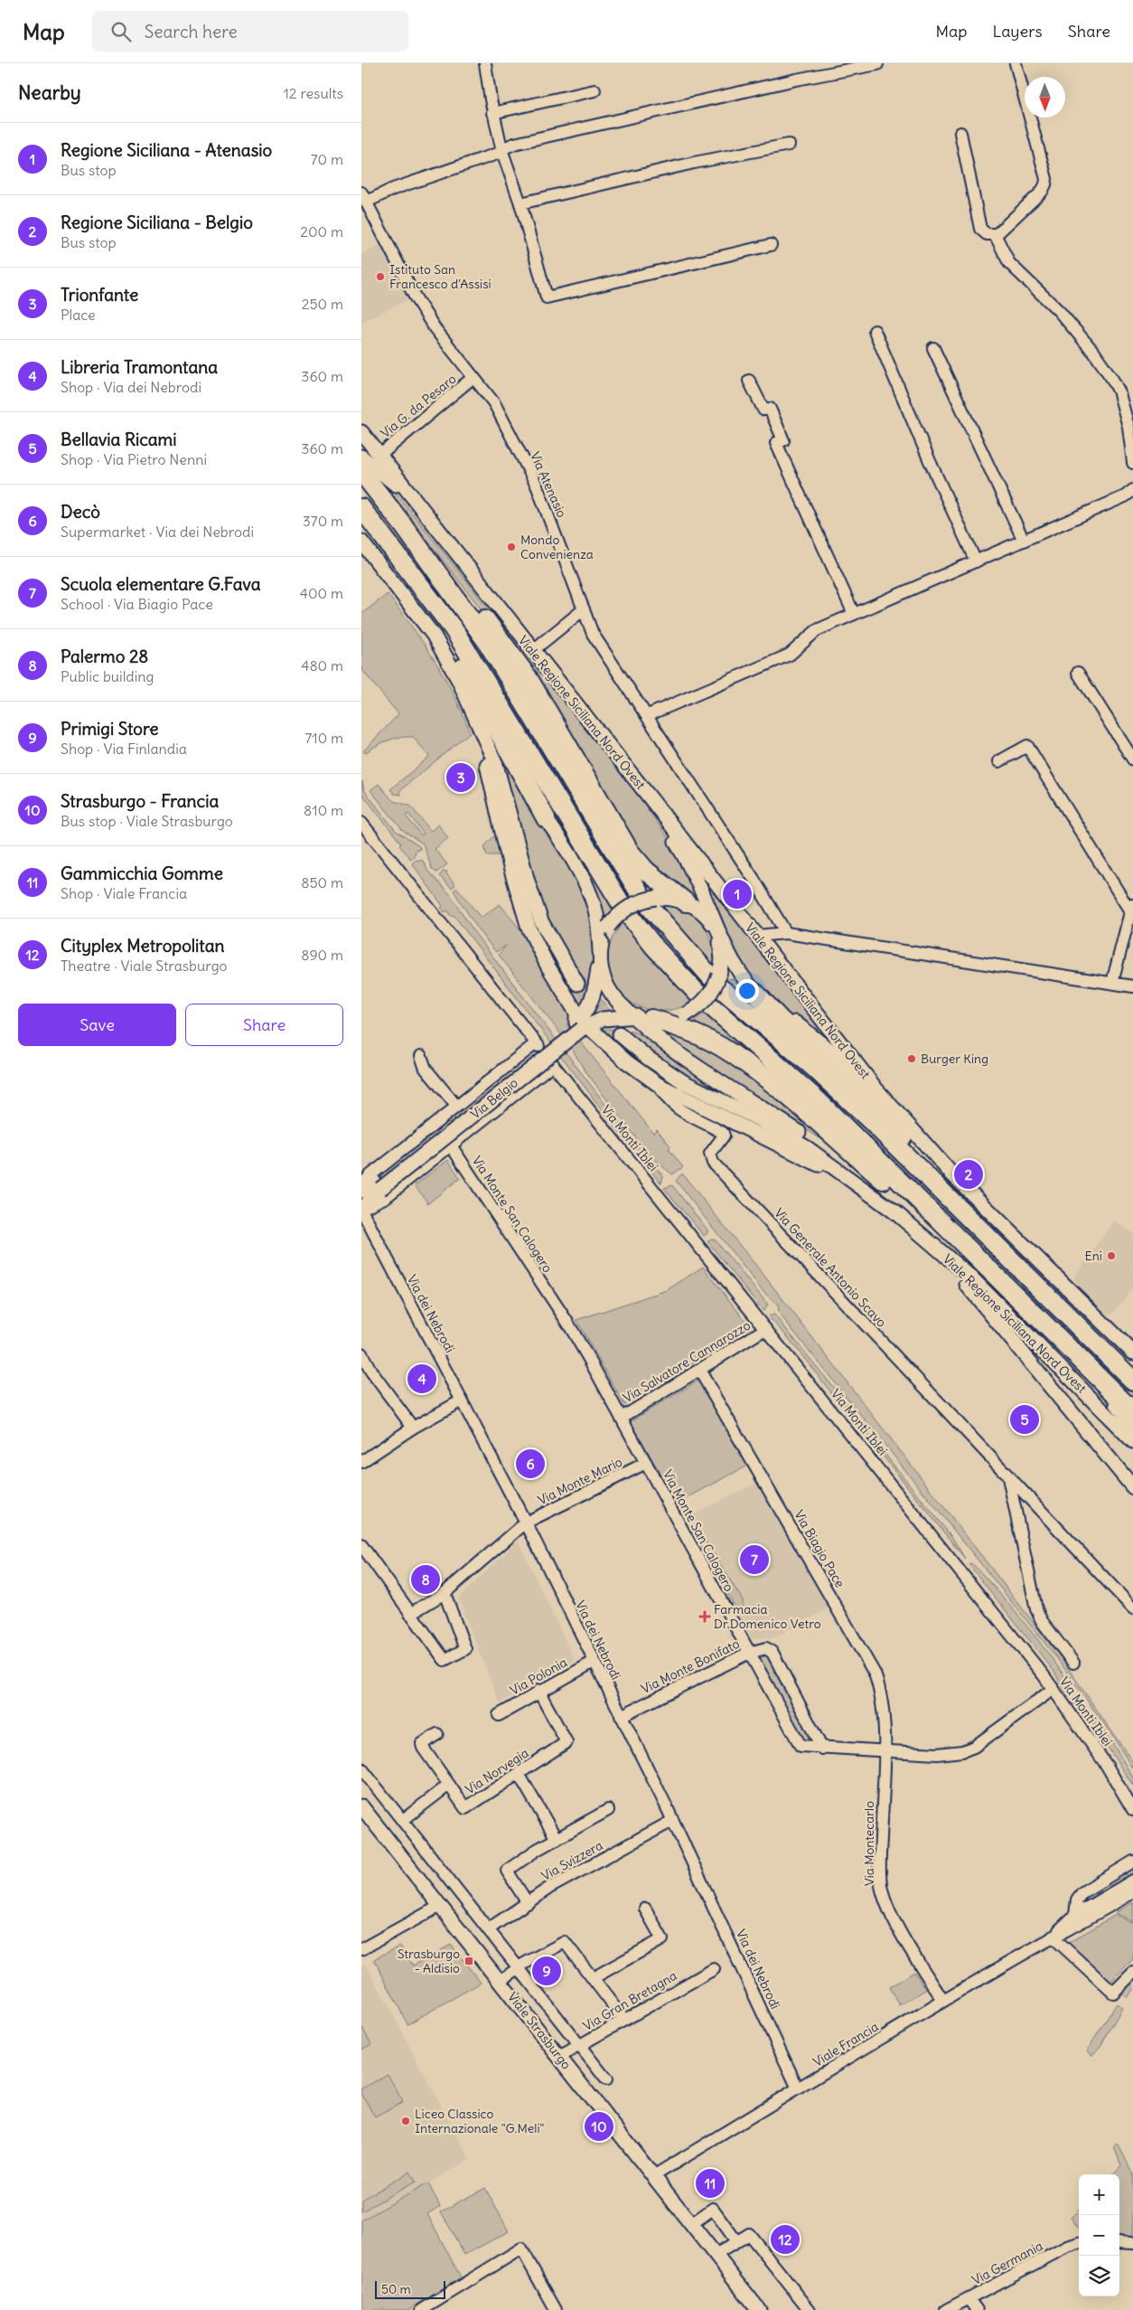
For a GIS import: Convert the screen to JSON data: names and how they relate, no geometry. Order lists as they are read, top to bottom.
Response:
{
  "streets": {
    "main road": ["Viale Regione Siciliana Nord Ovest"],
    "street": [
      "Via G. da Pesaro",
      "Via Atenasio",
      "Via Belgio",
      "Via Monti Iblei",
      "Via Monte San Calogero",
      "Via Generale Antonio Scavo",
      "Via dei Nebrodi",
      "Via Salvatore Cannarozzo",
      "Via Monte Mario",
      "Via Biagio Pace",
      "Via Monte Bonifato",
      "Via Polonia",
      "Via Norvegia",
      "Via Montecarlo",
      "Via Svizzera",
      "Via Gran Bretagna",
      "Viale Strasburgo",
      "Viale Francia",
      "Via Germania"
    ]
  },
  "crossings": [
    ["Via G. da Pesaro", "Via Atenasio"],
    ["Via G. da Pesaro", "Viale Regione Siciliana Nord Ovest"],
    ["Via Belgio", "Via Monti Iblei"],
    ["Via Belgio", "Via Monte San Calogero"],
    ["Via Belgio", "Via dei Nebrodi"],
    ["Via Monti Iblei", "Via Monte San Calogero"],
    ["Via Monti Iblei", "Via Salvatore Cannarozzo"],
    ["Via Monte San Calogero", "Via Salvatore Cannarozzo"],
    ["Via Monte San Calogero", "Via Monte Mario"],
    ["Via Monte San Calogero", "Via Biagio Pace"],
    ["Via Monte San Calogero", "Via Monte Bonifato"],
    ["Via Monte San Calogero", "Via Montecarlo"],
    ["Via dei Nebrodi", "Via Monte Mario"],
    ["Via dei Nebrodi", "Via Monte Bonifato"],
    ["Via dei Nebrodi", "Via Polonia"],
    ["Via dei Nebrodi", "Via Svizzera"],
    ["Via dei Nebrodi", "Viale Francia"],
    ["Via Salvatore Cannarozzo", "Via Biagio Pace"],
    ["Via Biagio Pace", "Via Montecarlo"],
    ["Via Polonia", "Via Norvegia"],
    ["Via Norvegia", "Viale Strasburgo"],
    ["Via Montecarlo", "Viale Francia"],
    ["Via Svizzera", "Viale Strasburgo"],
    ["Via Gran Bretagna", "Viale Strasburgo"],
    ["Viale Strasburgo", "Viale Francia"]
  ],
  "places": {
    "other": [
      "Istituto San Francesco d'Assisi",
      "Mondo Convenienza",
      "Burger King",
      "Eni",
      "Liceo Classico Internazionale \"G.Meli\""
    ],
    "health": ["Farmacia Dr.Domenico Vetro"],
    "transit": ["Strasburgo - Aldisio"]
  },
  "scale_bar": "50 m",
  "north": "bottom",
  "page": {
    "header": "Map",
    "search": "Search here",
    "nav": ["Map", "Layers", "Share"],
    "heading": ["Nearby", "12 results"],
    "list": [
      {
        "mark": "1",
        "name": "Regione Siciliana - Atenasio",
        "note": "Bus stop",
        "value": "70 m"
      },
      {
        "mark": "2",
        "name": "Regione Siciliana - Belgio",
        "note": "Bus stop",
        "value": "200 m"
      },
      {
        "mark": "3",
        "name": "Trionfante",
        "note": "Place",
        "value": "250 m"
      },
      {
        "mark": "4",
        "name": "Libreria Tramontana",
        "note": "Shop · Via dei Nebrodi",
        "value": "360 m"
      },
      {
        "mark": "5",
        "name": "Bellavia Ricami",
        "note": "Shop · Via Pietro Nenni",
        "value": "360 m"
      },
      {
        "mark": "6",
        "name": "Decò",
        "note": "Supermarket · Via dei Nebrodi",
        "value": "370 m"
      },
      {
        "mark": "7",
        "name": "Scuola elementare G.Fava",
        "note": "School · Via Biagio Pace",
        "value": "400 m"
      },
      {
        "mark": "8",
        "name": "Palermo 28",
        "note": "Public building",
        "value": "480 m"
      },
      {
        "mark": "9",
        "name": "Primigi Store",
        "note": "Shop · Via Finlandia",
        "value": "710 m"
      },
      {
        "mark": "10",
        "name": "Strasburgo - Francia",
        "note": "Bus stop · Viale Strasburgo",
        "value": "810 m"
      },
      {
        "mark": "11",
        "name": "Gammicchia Gomme",
        "note": "Shop · Viale Francia",
        "value": "850 m"
      },
      {
        "mark": "12",
        "name": "Cityplex Metropolitan",
        "note": "Theatre · Viale Strasburgo",
        "value": "890 m"
      }
    ],
    "pins": [
      "3",
      "1",
      "2",
      "4",
      "5",
      "6",
      "7",
      "8",
      "9",
      "10",
      "11",
      "12"
    ],
    "buttons": ["Save", "Share"],
    "map_buttons": ["+", "−"],
    "scale": "50 m"
  }
}
